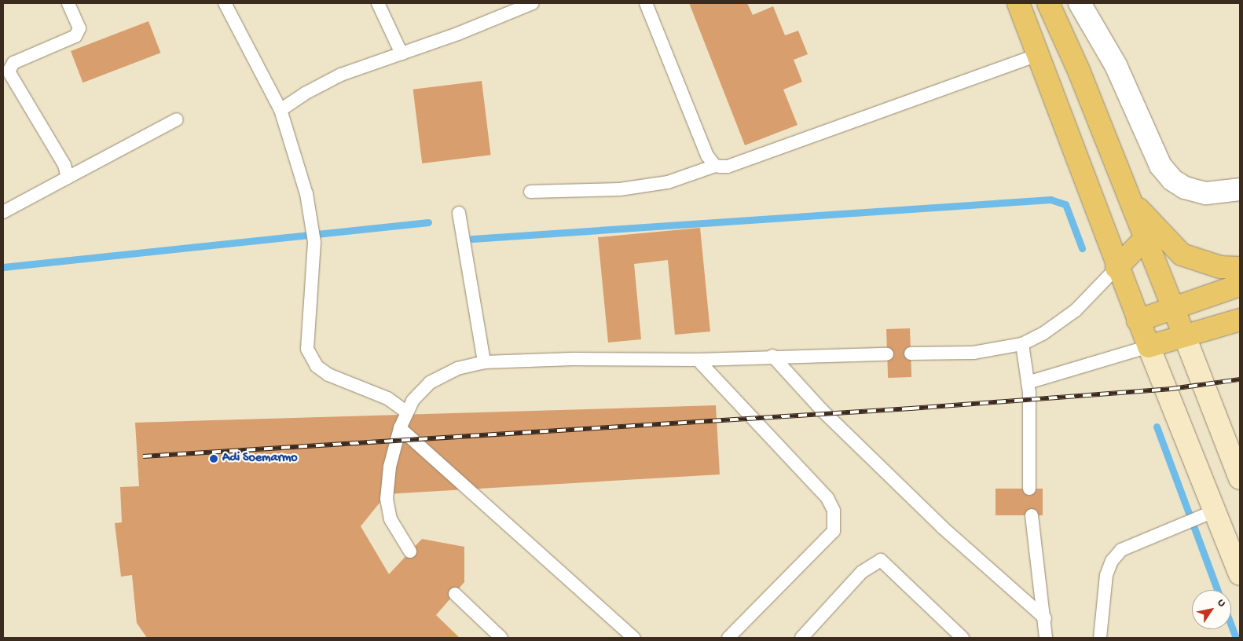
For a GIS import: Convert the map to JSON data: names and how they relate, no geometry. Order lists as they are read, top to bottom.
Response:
{
  "places": ["Adi Soemarmo"],
  "north": "top right"
}
